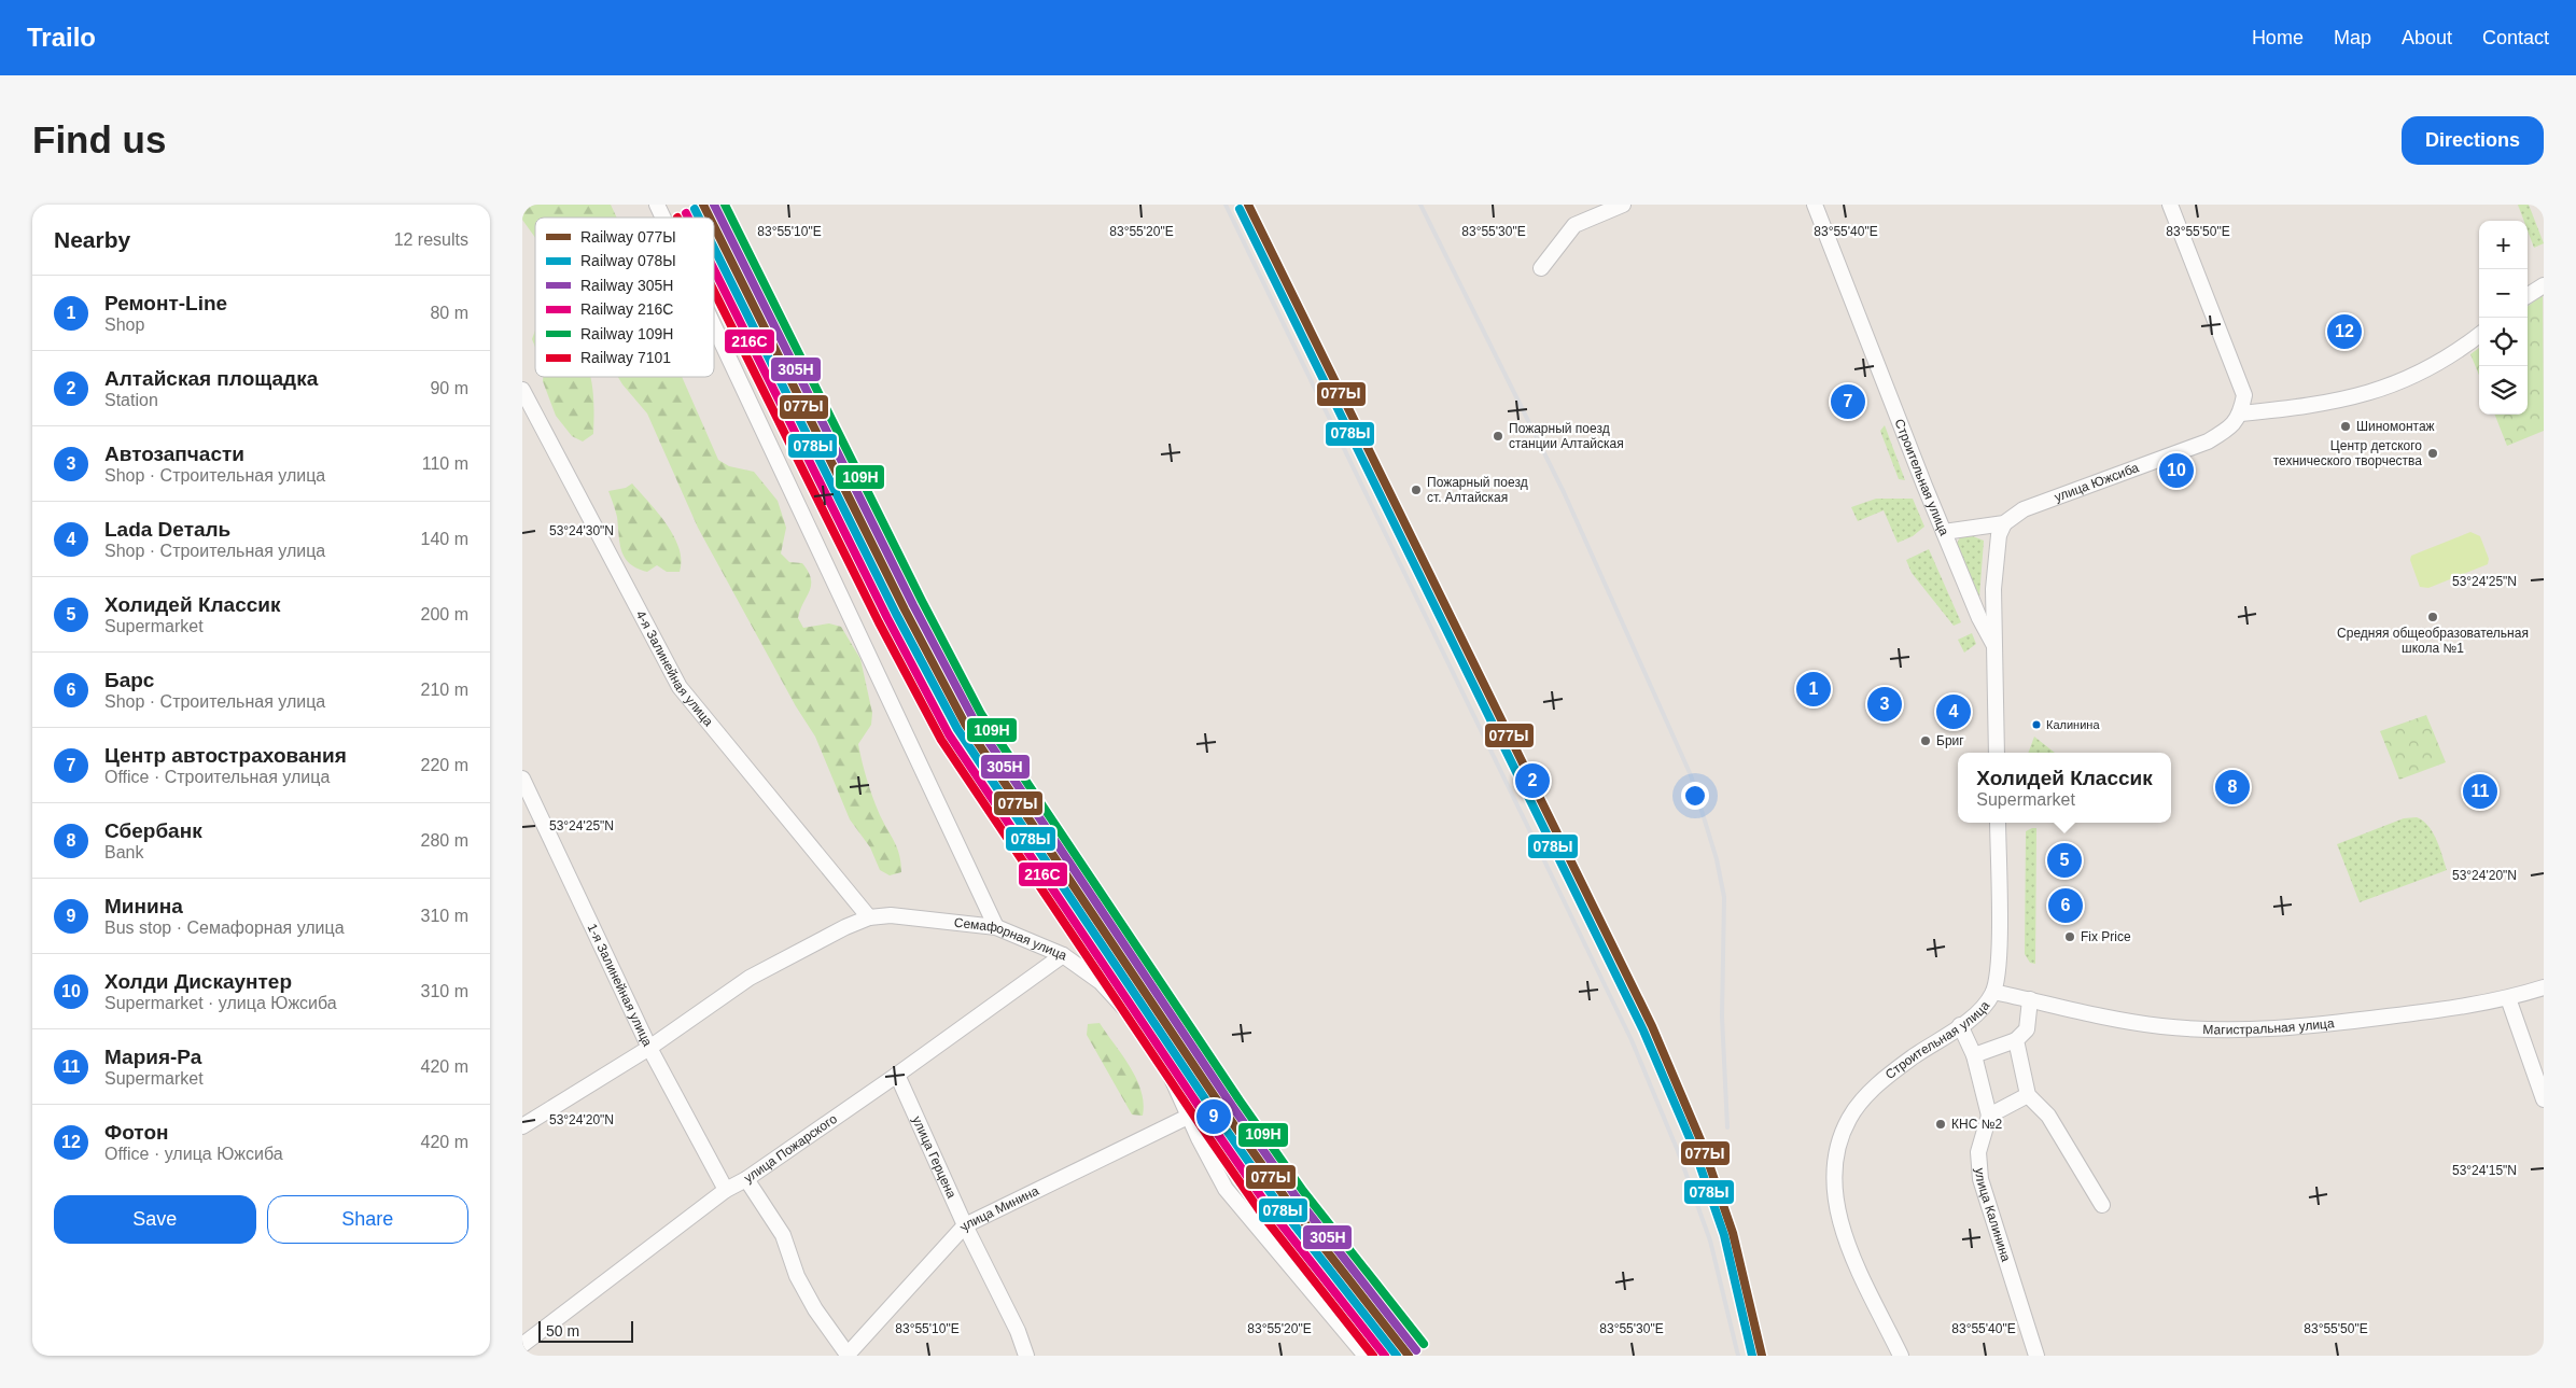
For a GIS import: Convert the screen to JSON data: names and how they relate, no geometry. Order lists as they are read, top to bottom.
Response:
{
  "streets": {
    "street": [
      "Строительная улица",
      "улица Южсиба",
      "4-я Залинейная улица",
      "Семафорная улица",
      "1-я Залинейная улица",
      "Магистральная улица",
      "улица Пожарского",
      "улица Герцена",
      "улица Минина",
      "улица Калинина"
    ]
  },
  "crossings": [
    ["Строительная улица", "улица Южсиба"],
    ["Строительная улица", "Магистральная улица"],
    ["4-я Залинейная улица", "Семафорная улица"],
    ["Семафорная улица", "1-я Залинейная улица"],
    ["Семафорная улица", "улица Пожарского"],
    ["Семафорная улица", "улица Минина"],
    ["1-я Залинейная улица", "улица Пожарского"],
    ["улица Пожарского", "улица Герцена"],
    ["улица Герцена", "улица Минина"]
  ],
  "places": [
    "Шиномонтаж",
    "Пожарный поезд станции Алтайская",
    "Центр детского технического творчества",
    "Пожарный поезд ст. Алтайская",
    "Средняя общеобразовательная школа №1",
    "Калинина",
    "Бриг",
    "Fix Price",
    "КНС №2"
  ],
  "lines": [
    "rail line 077Ы",
    "rail line 305Н",
    "rail line 109Н",
    "rail line 078Ы",
    "rail line 216С",
    "rail line 7101"
  ],
  "legend": [
    "Railway 077Ы",
    "Railway 078Ы",
    "Railway 305Н",
    "Railway 216С",
    "Railway 109Н",
    "Railway 7101"
  ],
  "scale_bar": "50 m",
  "page": {
    "header": "Trailo",
    "nav": [
      "Home",
      "Map",
      "About",
      "Contact"
    ],
    "buttons": [
      "Directions",
      ["Save", "Share"]
    ],
    "title": "Find us",
    "heading": ["Nearby", "12 results"],
    "map_buttons": ["+", "−"],
    "list": [
      {
        "mark": "1",
        "name": "Ремонт-Line",
        "note": "Shop",
        "value": "80 m"
      },
      {
        "mark": "2",
        "name": "Алтайская площадка",
        "note": "Station",
        "value": "90 m"
      },
      {
        "mark": "3",
        "name": "Автозапчасти",
        "note": "Shop · Строительная улица",
        "value": "110 m"
      },
      {
        "mark": "4",
        "name": "Lada Dеталь",
        "note": "Shop · Строительная улица",
        "value": "140 m"
      },
      {
        "mark": "5",
        "name": "Холидей Классик",
        "note": "Supermarket",
        "value": "200 m"
      },
      {
        "mark": "6",
        "name": "Барс",
        "note": "Shop · Строительная улица",
        "value": "210 m"
      },
      {
        "mark": "7",
        "name": "Центр автострахования",
        "note": "Office · Строительная улица",
        "value": "220 m"
      },
      {
        "mark": "8",
        "name": "Сбербанк",
        "note": "Bank",
        "value": "280 m"
      },
      {
        "mark": "9",
        "name": "Минина",
        "note": "Bus stop · Семафорная улица",
        "value": "310 m"
      },
      {
        "mark": "10",
        "name": "Холди Дискаунтер",
        "note": "Supermarket · улица Южсиба",
        "value": "310 m"
      },
      {
        "mark": "11",
        "name": "Мария-Ра",
        "note": "Supermarket",
        "value": "420 m"
      },
      {
        "mark": "12",
        "name": "Фотон",
        "note": "Office · улица Южсиба",
        "value": "420 m"
      }
    ],
    "pins": [
      "12",
      "7",
      "10",
      "1",
      "3",
      "4",
      "2",
      "8",
      "11",
      "5",
      "6",
      "9"
    ],
    "popup": ["Холидей Классик", "Supermarket"],
    "scale": "50 m"
  },
  "coordinates": [
    "83°55'10\"E",
    "83°55'20\"E",
    "83°55'30\"E",
    "83°55'40\"E",
    "83°55'50\"E",
    "53°24'30\"N",
    "53°24'25\"N",
    "53°24'20\"N",
    "53°24'15\"N"
  ]
}
